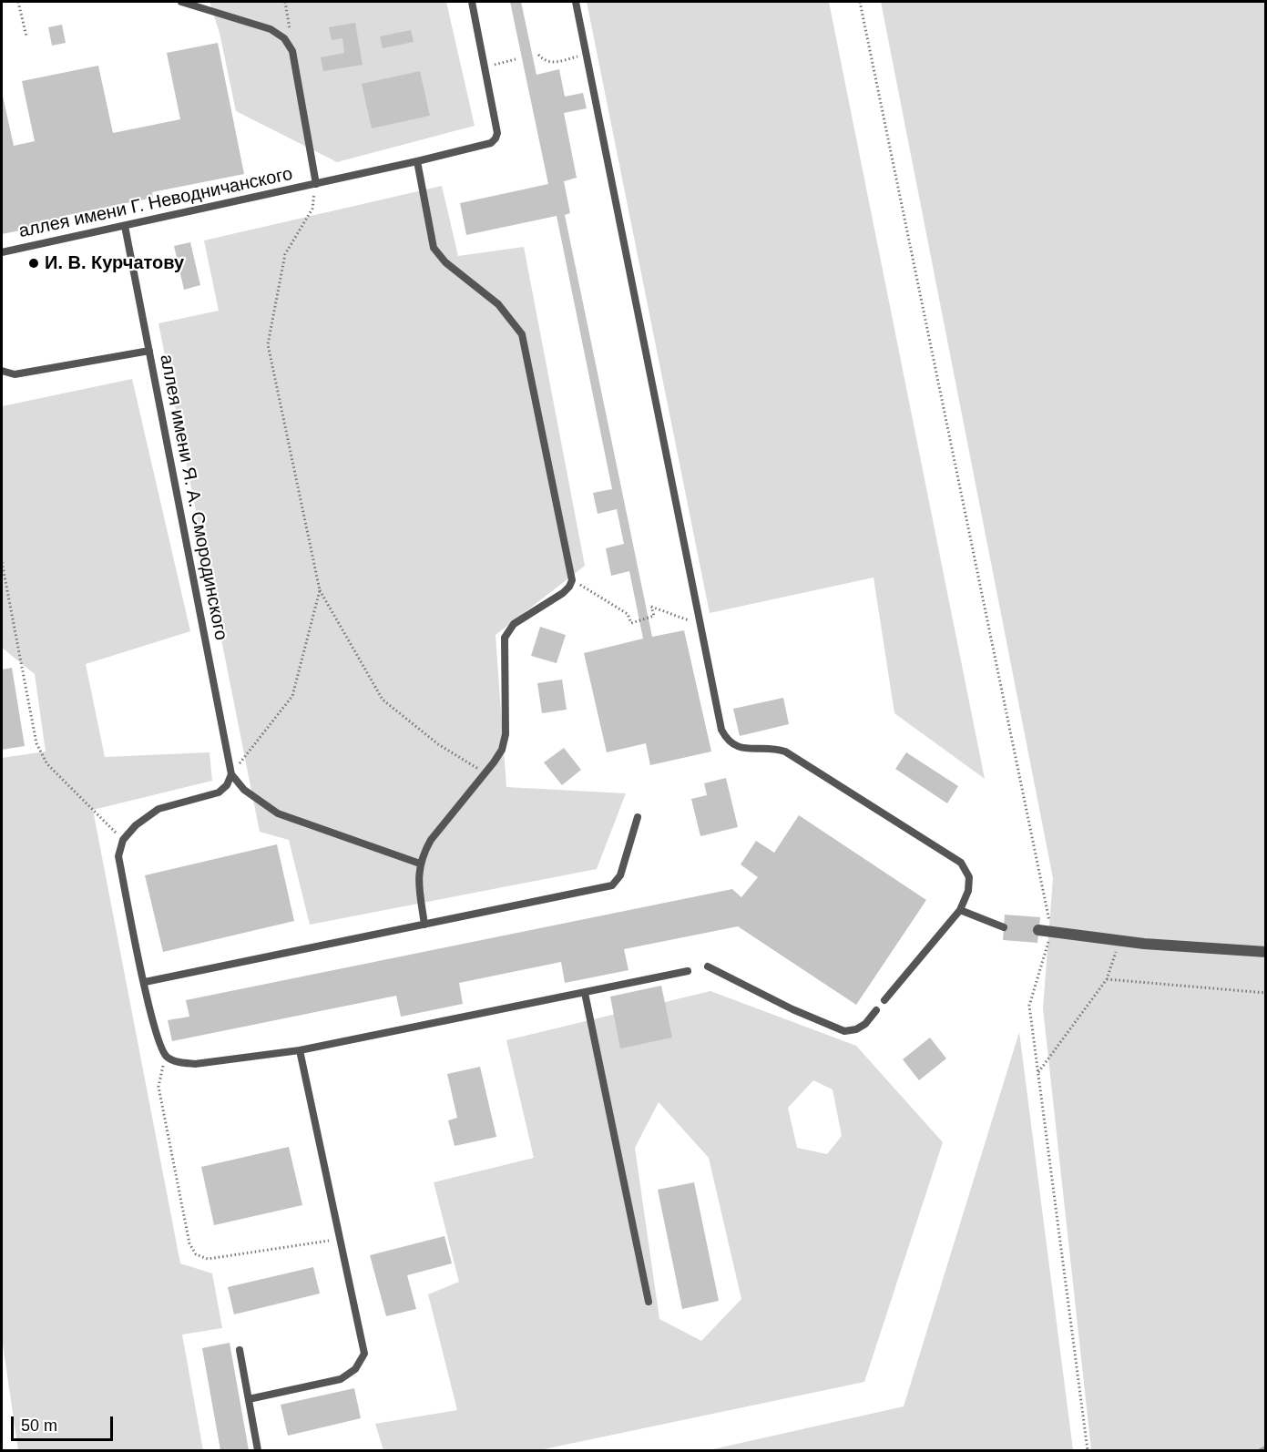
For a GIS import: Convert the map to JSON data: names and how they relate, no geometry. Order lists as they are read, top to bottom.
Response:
{
  "streets": {
    "lane": ["аллея имени Г. Неводничанского", "аллея имени Я. А. Смородинского"]
  },
  "crossings": [
    ["аллея имени Г. Неводничанского", "аллея имени Я. А. Смородинского"]
  ],
  "places": ["И. В. Курчатову"],
  "scale_bar": "50 m"
}
